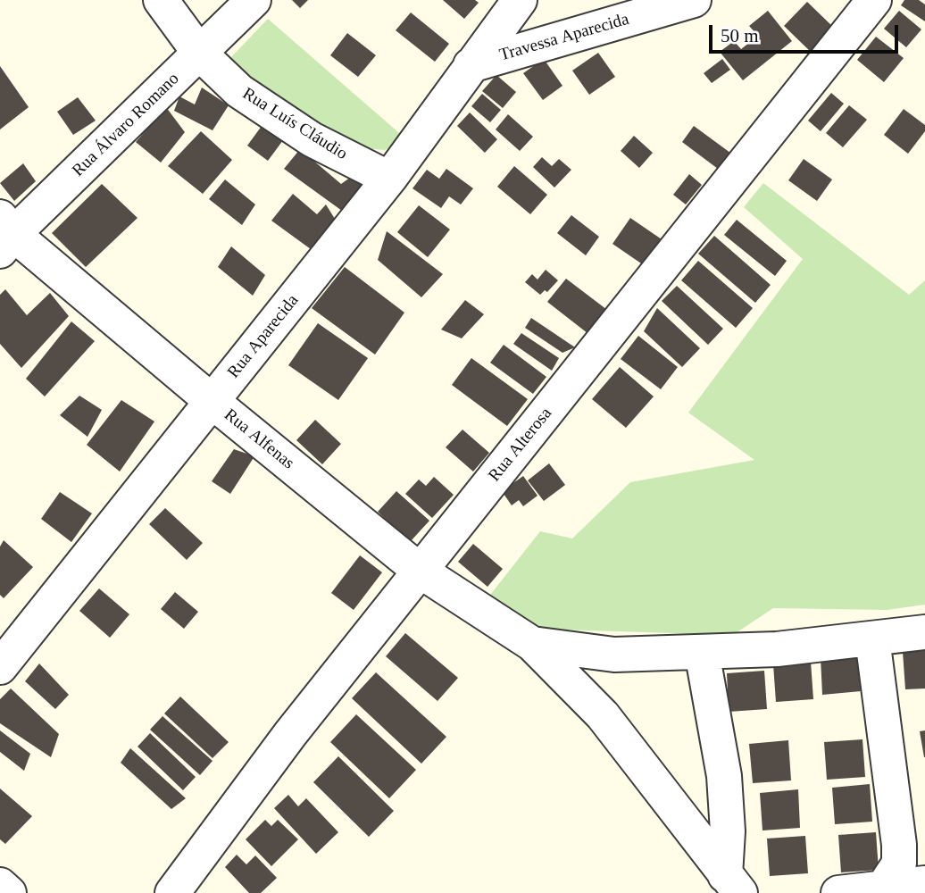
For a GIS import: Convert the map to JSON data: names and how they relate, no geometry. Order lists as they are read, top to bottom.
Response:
{
  "streets": {
    "street": [
      "Travessa Aparecida",
      "Rua Luís Cláudio",
      "Rua Álvaro Romano",
      "Rua Aparecida",
      "Rua Alfenas",
      "Rua Alterosa"
    ]
  },
  "crossings": [
    ["Travessa Aparecida", "Rua Aparecida"],
    ["Rua Luís Cláudio", "Rua Álvaro Romano"],
    ["Rua Luís Cláudio", "Rua Aparecida"],
    ["Rua Álvaro Romano", "Rua Alfenas"],
    ["Rua Aparecida", "Rua Alfenas"],
    ["Rua Alfenas", "Rua Alterosa"]
  ],
  "scale_bar": "50 m"
}
